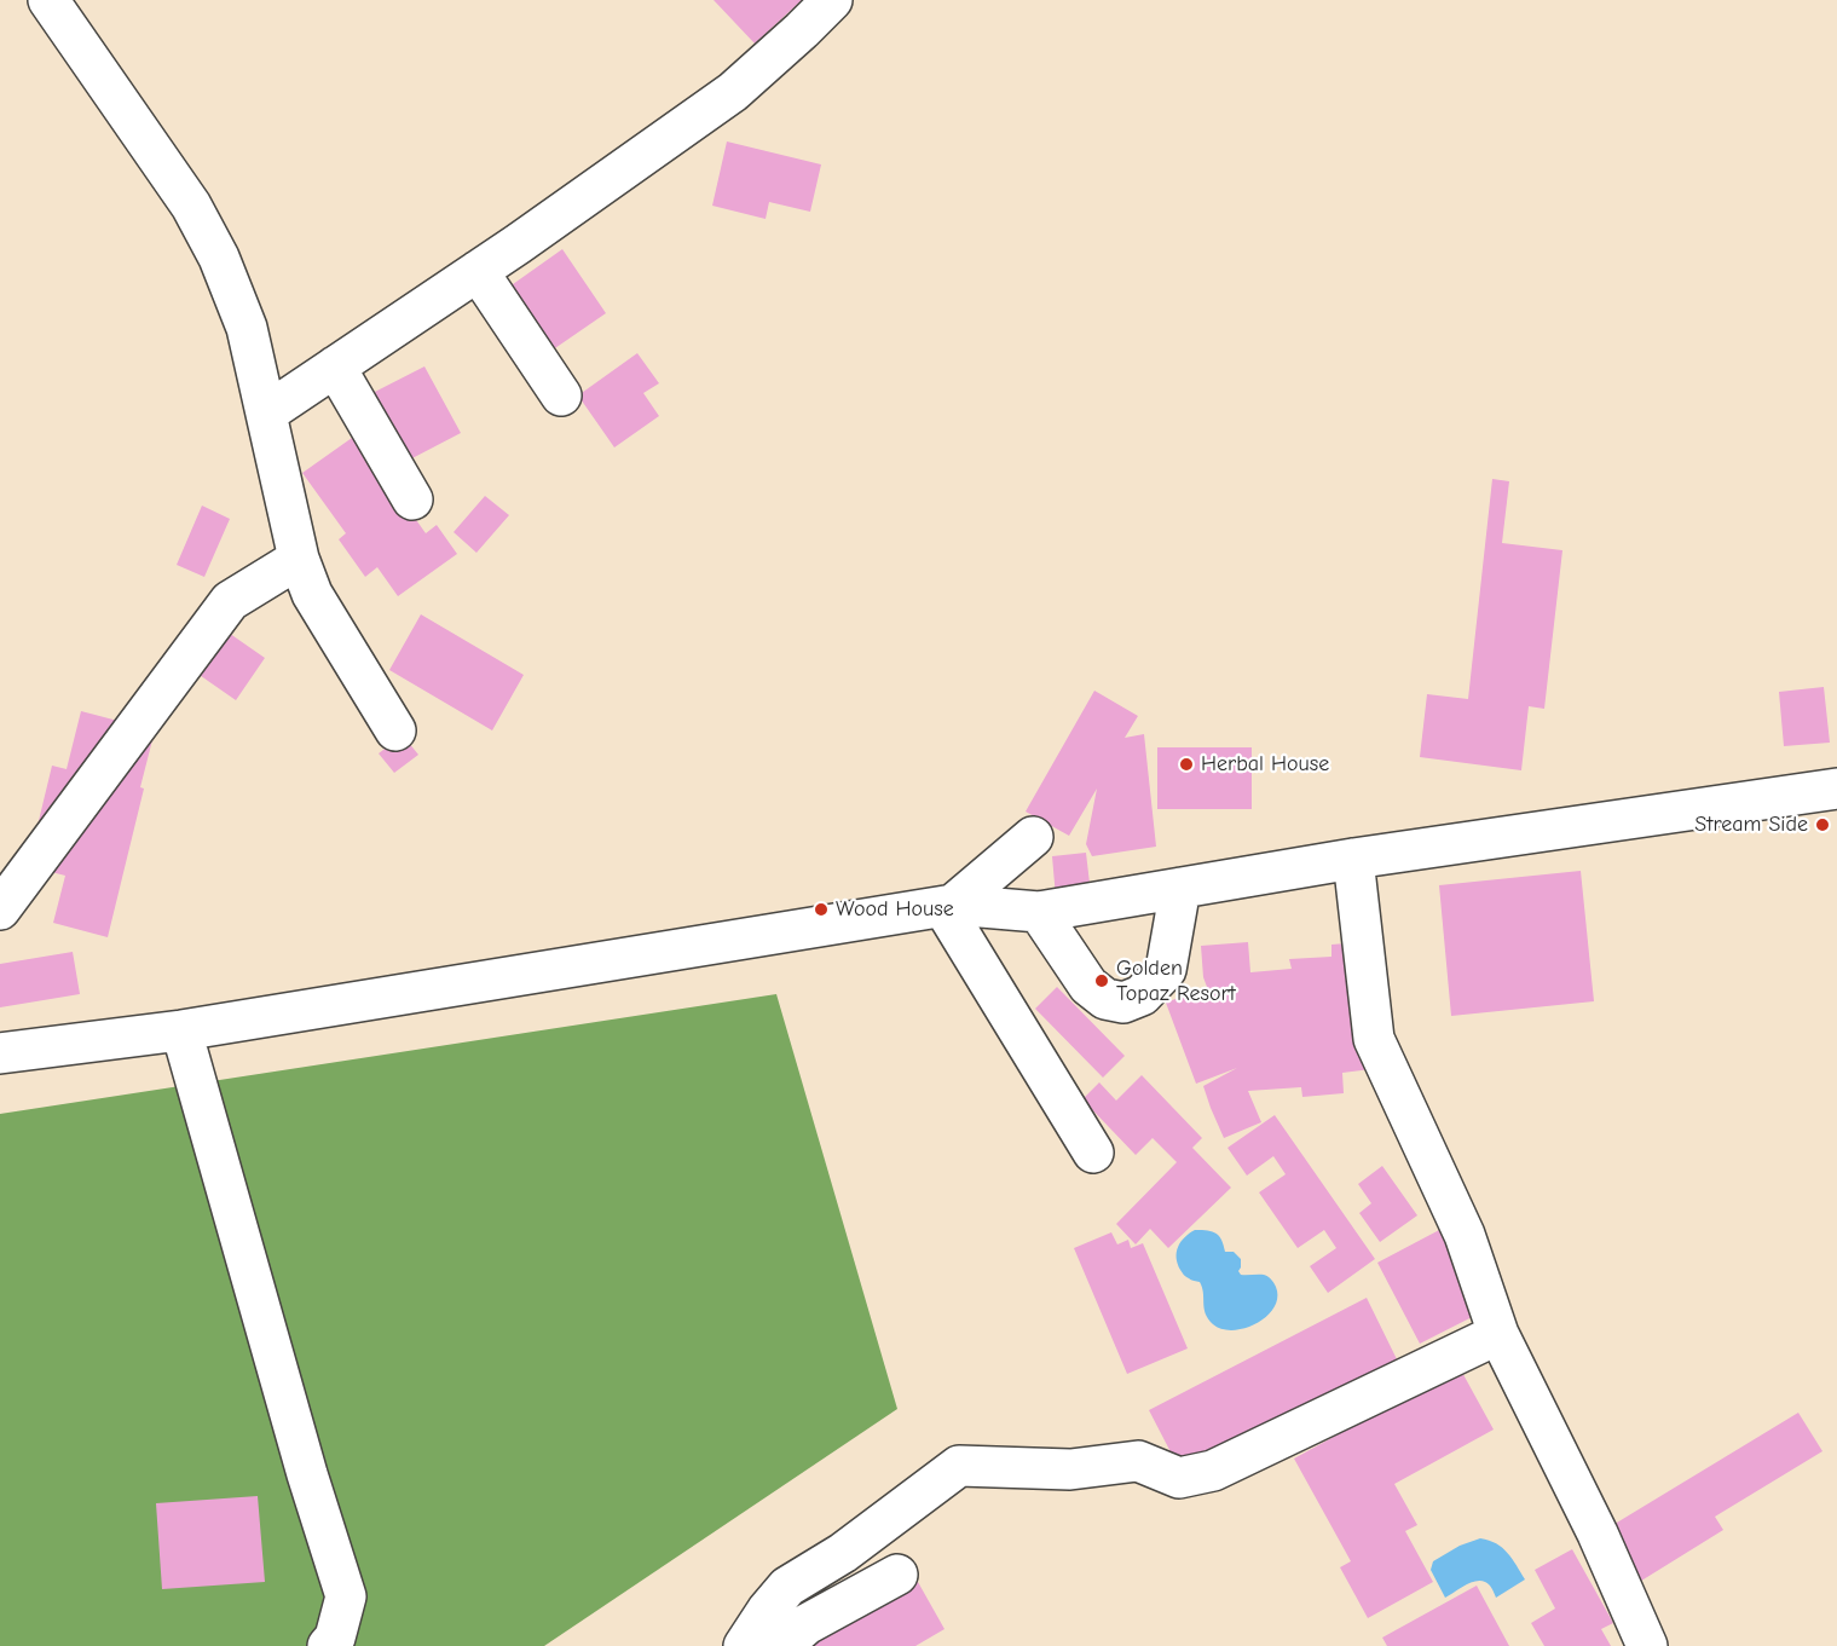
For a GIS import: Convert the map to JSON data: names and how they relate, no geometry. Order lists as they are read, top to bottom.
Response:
{
  "places": [
    "Herbal House",
    "Stream Side",
    "Wood House",
    "Golden Topaz Resort"
  ]
}
